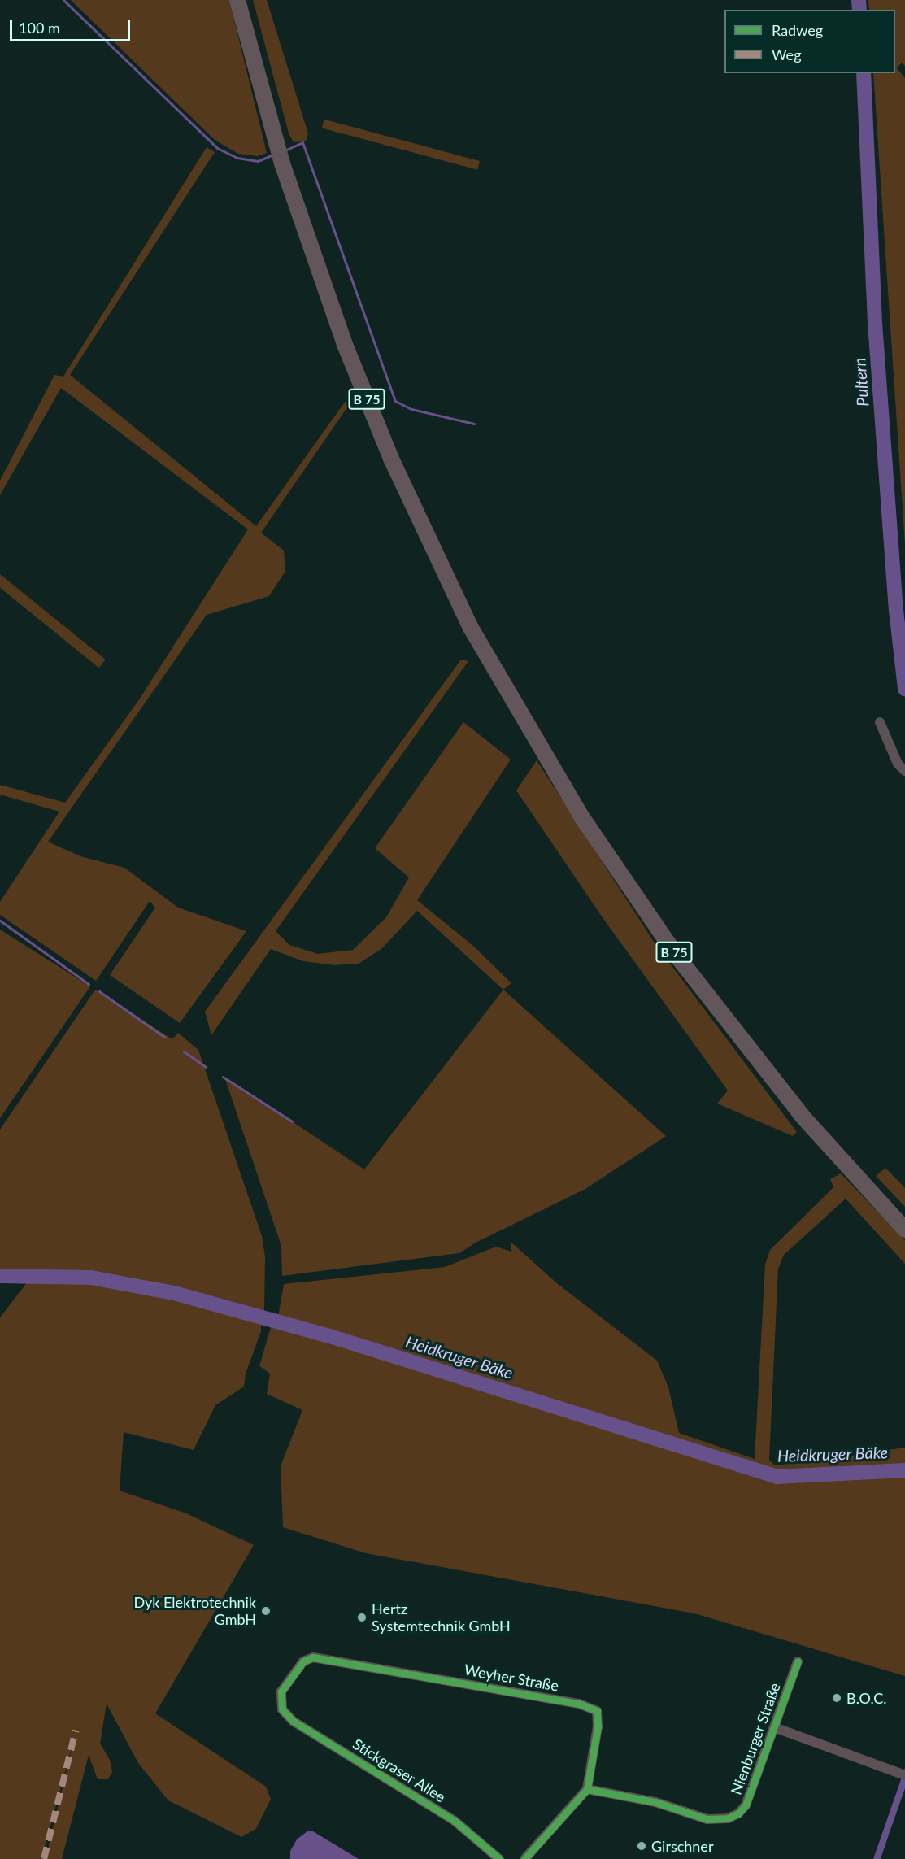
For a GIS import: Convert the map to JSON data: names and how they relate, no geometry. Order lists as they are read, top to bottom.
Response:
{
  "streets": {
    "highway": ["B 75"],
    "street": ["Weyher Straße", "Nienburger Straße", "Stickgraser Allee"]
  },
  "crossings": [
    ["Weyher Straße", "Nienburger Straße"],
    ["Weyher Straße", "Stickgraser Allee"]
  ],
  "water": ["Pultern", "Heidkruger Bäke"],
  "places": [
    "Dyk Elektrotechnik GmbH",
    "Hertz Systemtechnik GmbH",
    "B.O.C.",
    "Girschner"
  ],
  "legend": ["Radweg", "Weg"],
  "scale_bar": "100 m"
}
